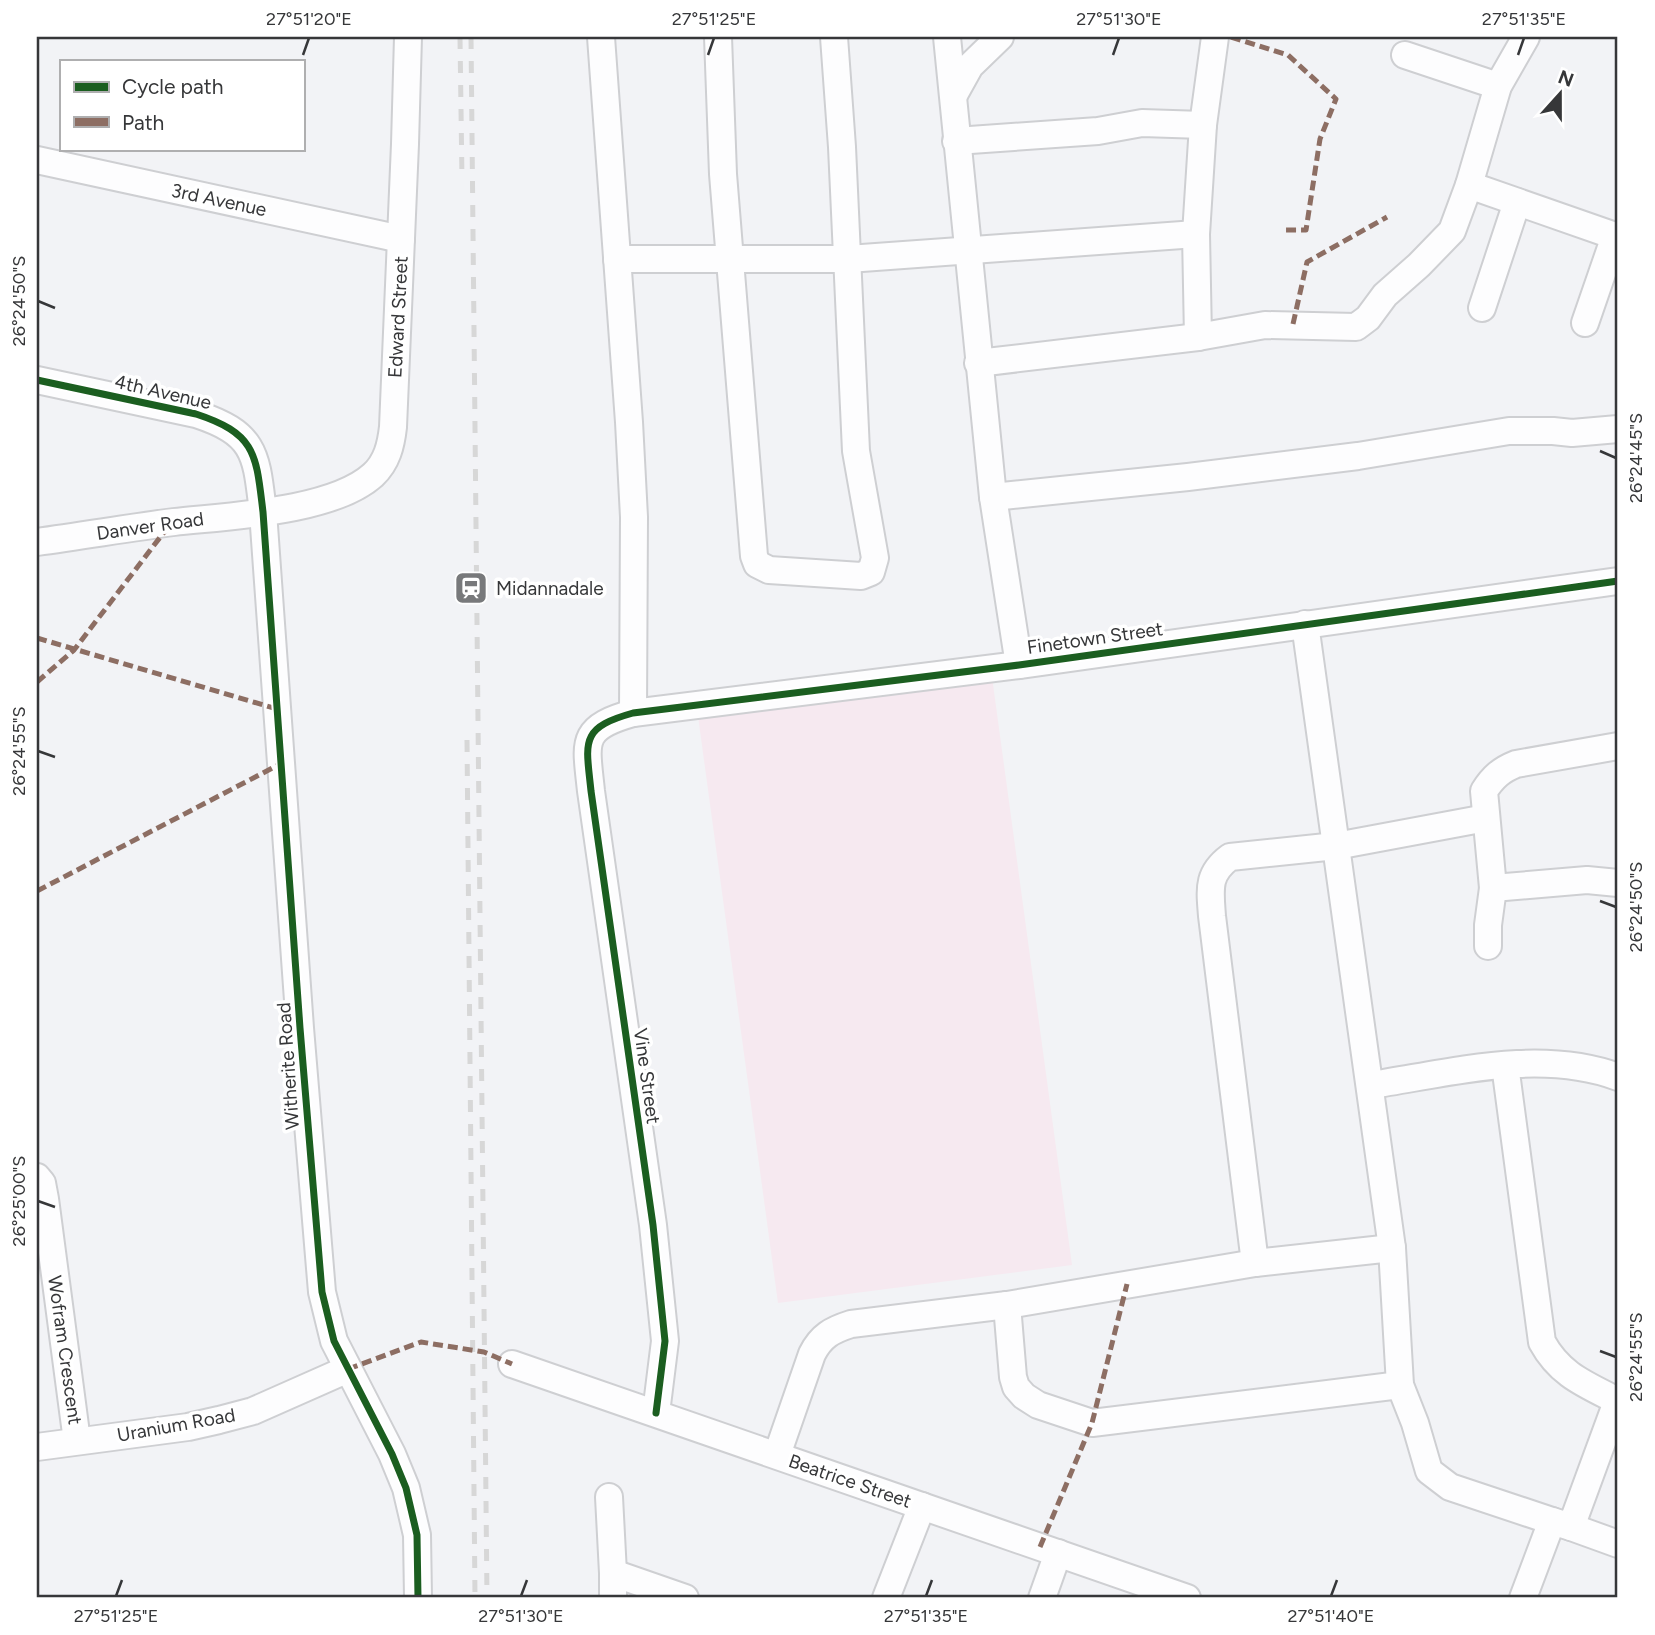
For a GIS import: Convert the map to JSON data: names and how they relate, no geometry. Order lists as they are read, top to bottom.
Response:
{
  "streets": {
    "street": [
      "3rd Avenue",
      "Edward Street",
      "4th Avenue",
      "Danver Road",
      "Finetown Street",
      "Witherite Road",
      "Vine Street",
      "Wofram Crescent",
      "Uranium Road",
      "Beatrice Street"
    ]
  },
  "crossings": [
    ["3rd Avenue", "Edward Street"],
    ["Edward Street", "4th Avenue"],
    ["Edward Street", "Danver Road"],
    ["Edward Street", "Witherite Road"],
    ["4th Avenue", "Danver Road"],
    ["4th Avenue", "Witherite Road"],
    ["Danver Road", "Witherite Road"],
    ["Finetown Street", "Vine Street"],
    ["Witherite Road", "Uranium Road"],
    ["Vine Street", "Beatrice Street"],
    ["Wofram Crescent", "Uranium Road"]
  ],
  "places": {
    "station": ["Midannadale"]
  },
  "legend": ["Cycle path", "Path"],
  "north": "top",
  "coordinates": [
    "27°51'20\"E",
    "27°51'25\"E",
    "27°51'30\"E",
    "27°51'35\"E",
    "26°24'50\"S",
    "26°24'45\"S",
    "26°24'55\"S",
    "26°25'00\"S",
    "27°51'40\"E"
  ]
}
